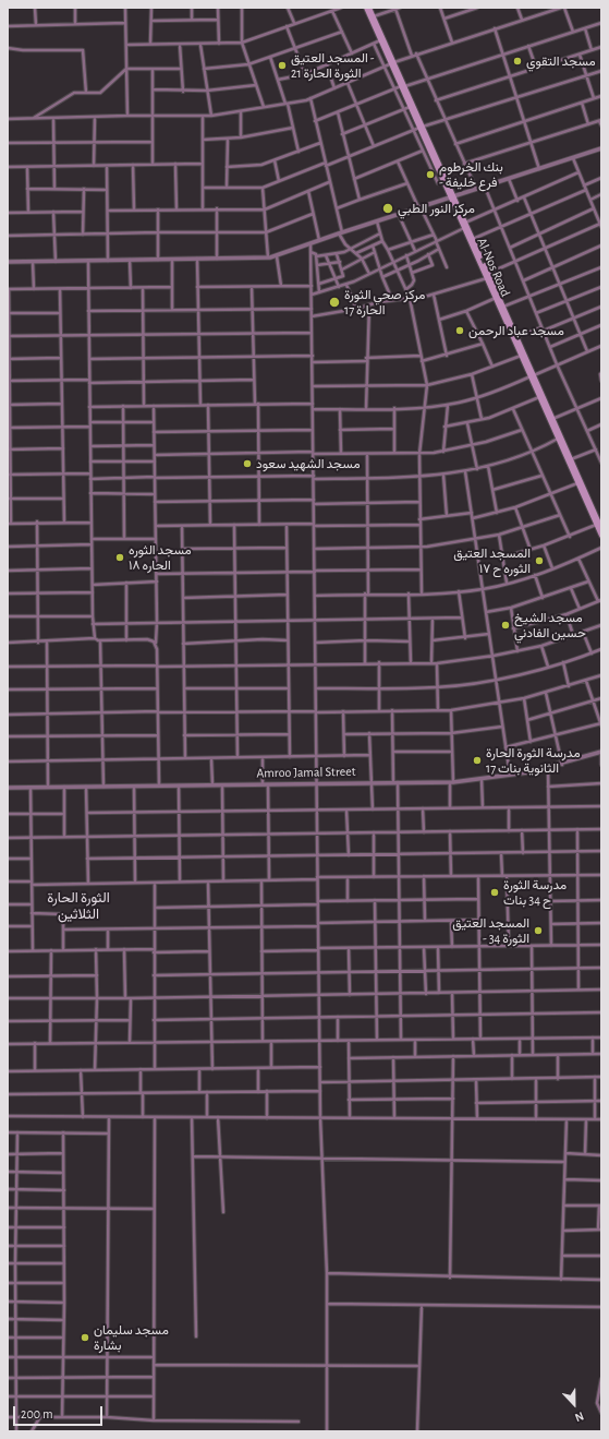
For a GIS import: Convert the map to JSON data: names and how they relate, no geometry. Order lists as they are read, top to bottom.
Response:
{
  "streets": {
    "main road": ["Al-Nos Road"],
    "street": ["Amroo Jamal Street"]
  },
  "districts": ["الثورة الحارة الثلاثين"],
  "places": [
    "مسجد التقوي",
    "المسجد العتيق - الثورة الحارة 21",
    "بنك الخرطوم - فرع خليفة",
    "مركز النور الطبي",
    "مركز صحي الثورة الحارة 17",
    "مسجد عباد الرحمن",
    "مسجد الشهيد سعود",
    "مسجد الثوره الحاره ١٨",
    "المسجد العتيق الثوره ح ١٧",
    "مسجد الشيخ حسين الفادني",
    "مدرسة الثورة الحارة 17 الثانوية بنات",
    "مدرسة الثورة ح 34 بنات",
    "المسجد العتيق - الثورة 34",
    "مسجد سليمان بشارة"
  ],
  "scale_bar": "200 m",
  "north": "bottom"
}
